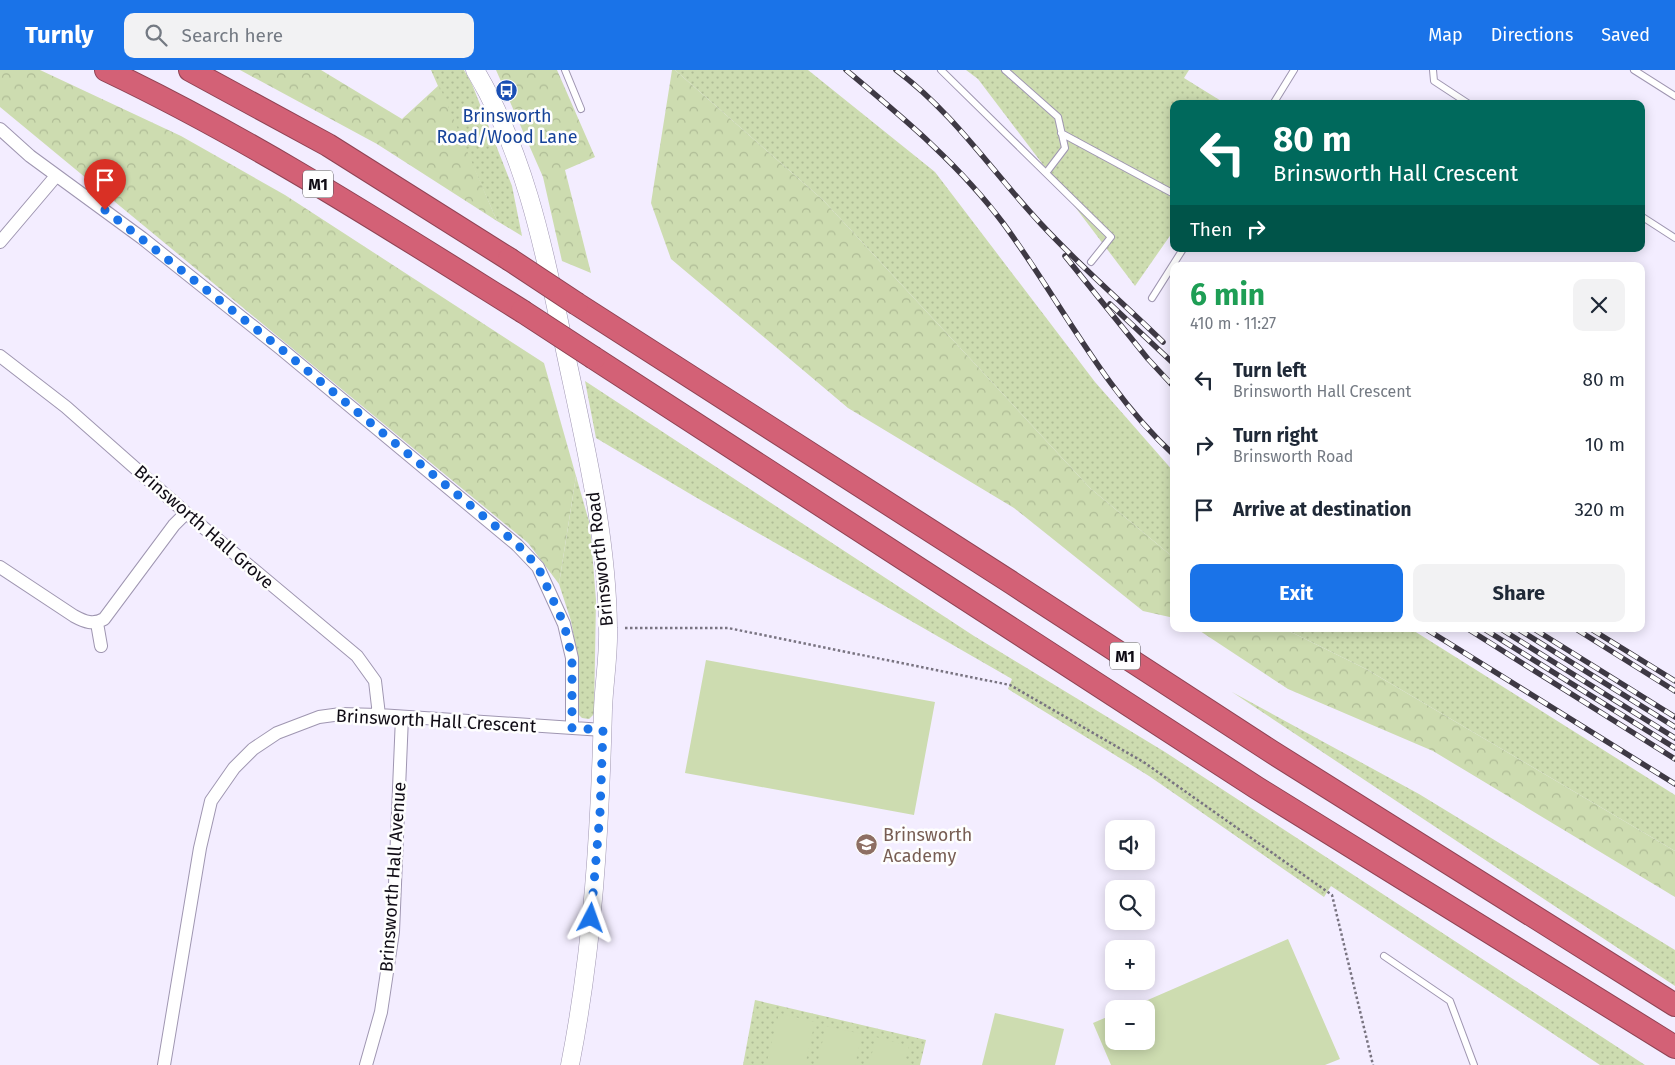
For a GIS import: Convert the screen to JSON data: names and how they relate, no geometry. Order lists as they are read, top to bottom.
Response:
{
  "streets": {
    "highway": ["M1"],
    "main road": ["Brinsworth Road"],
    "street": ["Brinsworth Hall Grove", "Brinsworth Hall Crescent", "Brinsworth Hall Avenue"]
  },
  "crossings": [
    ["Brinsworth Hall Grove", "Brinsworth Hall Crescent"],
    ["Brinsworth Road", "Brinsworth Hall Crescent"],
    ["Brinsworth Hall Crescent", "Brinsworth Hall Avenue"]
  ],
  "places": {
    "bus stop": ["Brinsworth Road/Wood Lane"],
    "school or university": ["Brinsworth Academy"]
  },
  "page": {
    "header": "Turnly",
    "search": "Search here",
    "nav": ["Map", "Directions", "Saved"],
    "turn": ["80 m", "Brinsworth Hall Crescent"],
    "then": "Then",
    "heading": ["6 min", "410 m · 11:27"],
    "list": [
      {
        "name": "Turn left",
        "note": "Brinsworth Hall Crescent",
        "value": "80 m"
      },
      {
        "name": "Turn right",
        "note": "Brinsworth Road",
        "value": "10 m"
      },
      {
        "name": "Arrive at destination",
        "value": "320 m"
      }
    ],
    "buttons": ["Exit", "Share"],
    "map_buttons": ["+", "−"]
  }
}
